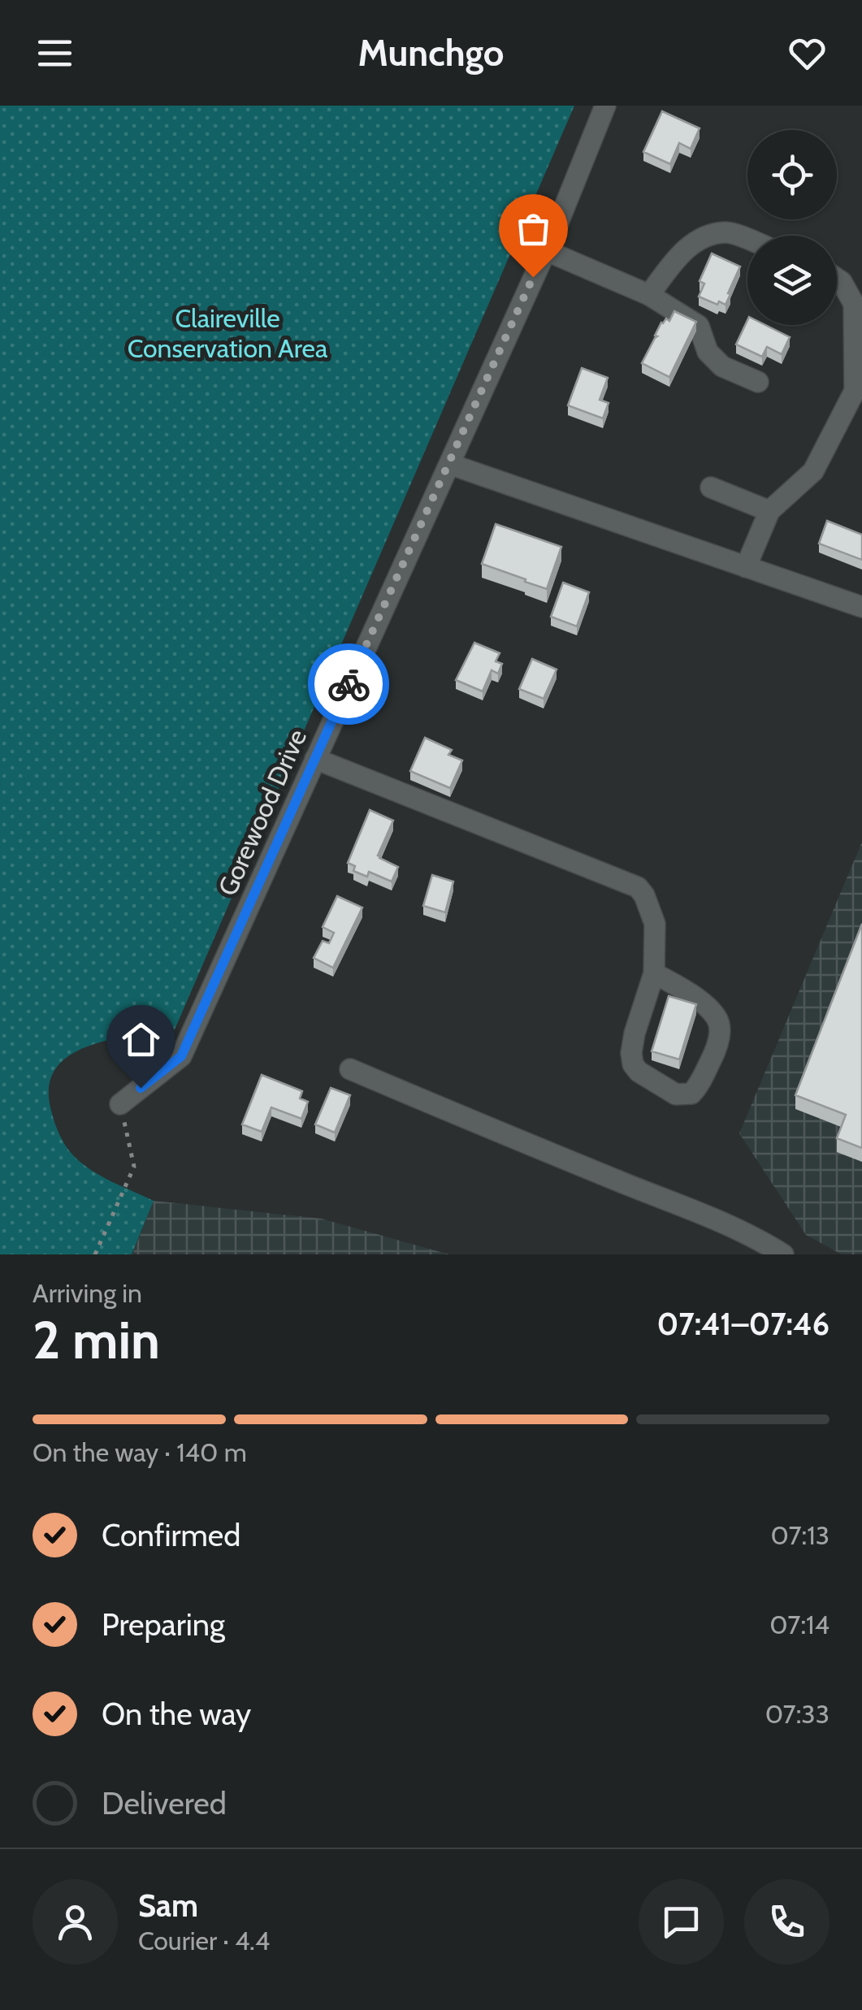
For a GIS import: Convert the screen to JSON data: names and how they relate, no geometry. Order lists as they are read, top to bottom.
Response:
{
  "streets": {
    "street": ["Gorewood Drive"]
  },
  "parks": ["Claireville Conservation Area"],
  "page": {
    "header": "Munchgo",
    "heading": ["2 min", "Arriving in", "07:41–07:46"],
    "panel": ["Sam", "Courier · 4.4"],
    "bar": "On the way · 140 m",
    "list": [
      ["Confirmed", "07:13"],
      ["Preparing", "07:14"],
      ["On the way", "07:33"],
      "Delivered"
    ]
  }
}
